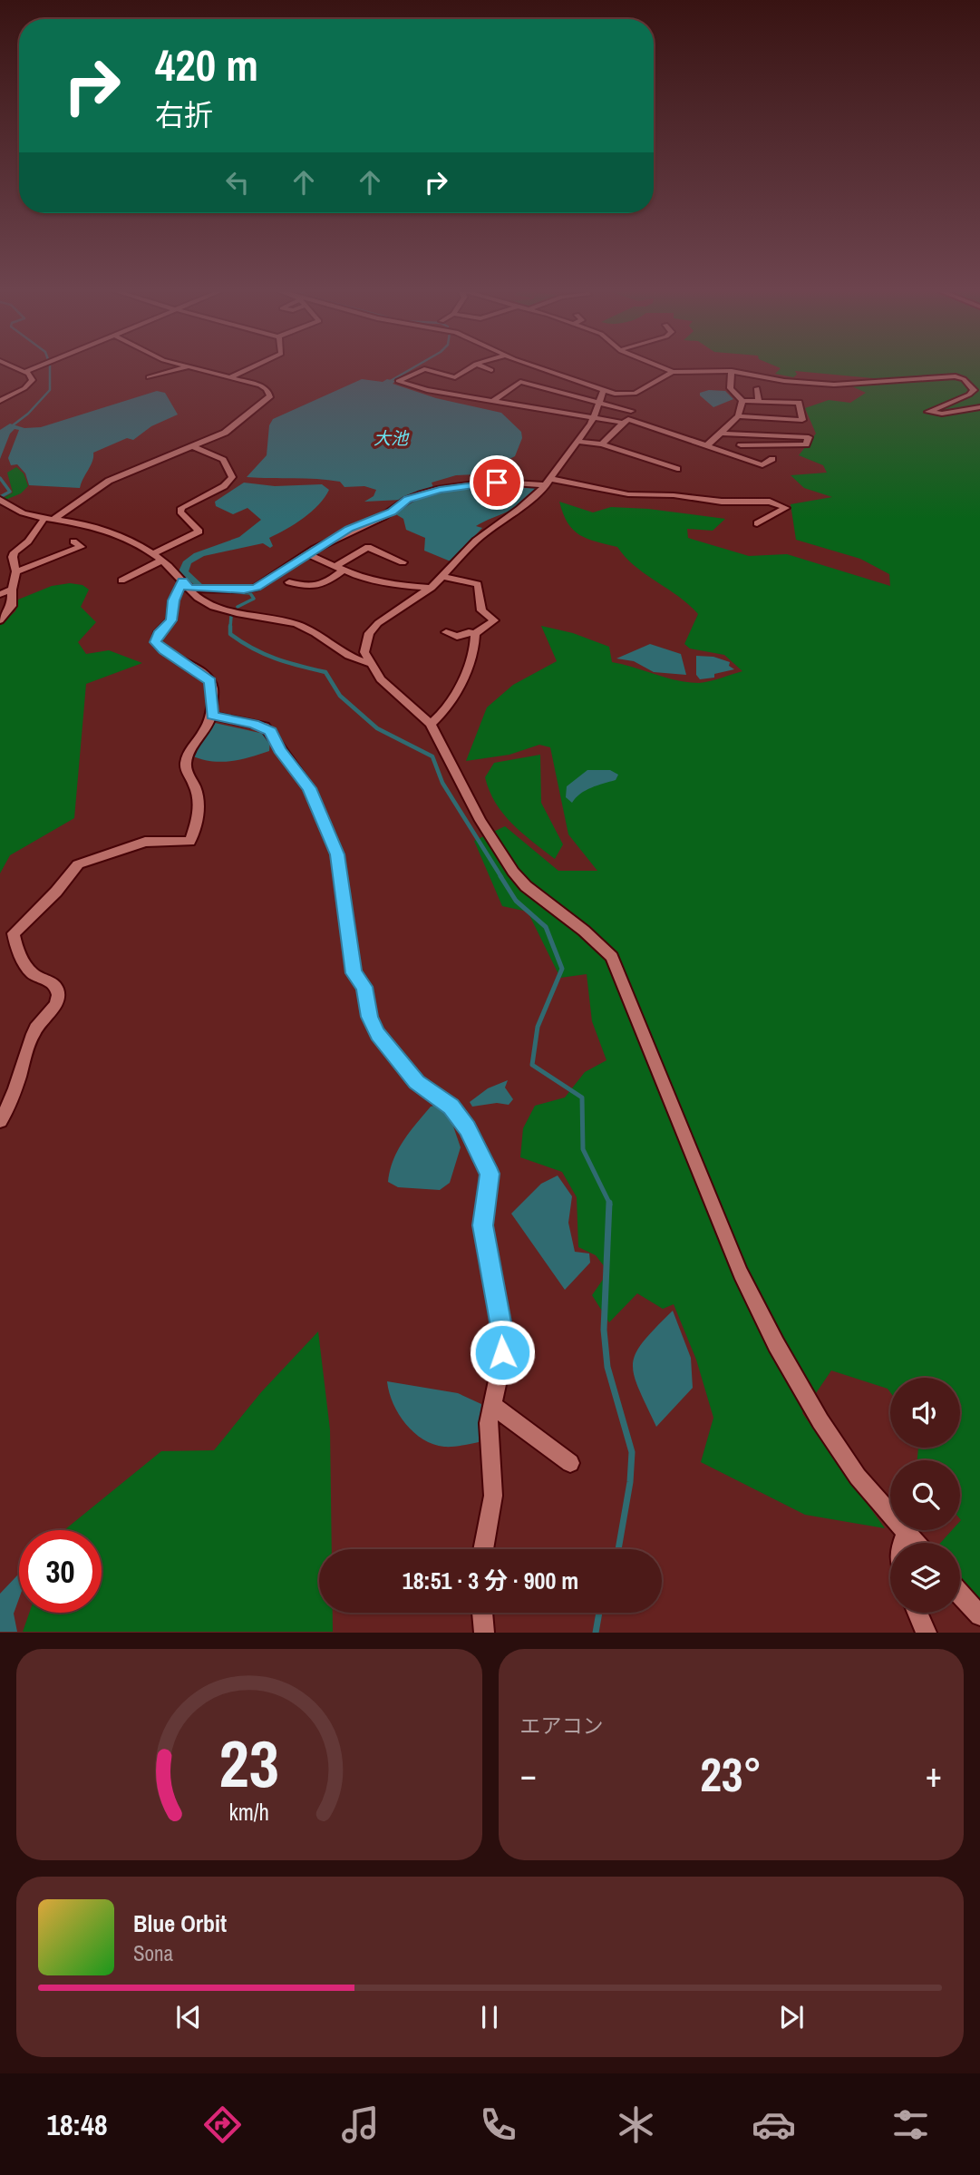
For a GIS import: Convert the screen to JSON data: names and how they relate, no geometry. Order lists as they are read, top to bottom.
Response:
{
  "water": ["大池"],
  "page": {
    "turn": ["420 m", "右折"],
    "limit": "30",
    "trip": "18:51 · 3 分 · 900 m",
    "tile": "エアコン",
    "heat": ["−", "23°", "+"],
    "song": ["Blue Orbit", "Sona"],
    "tabs": "18:48",
    "gauge": ["23", "km/h"]
  }
}
